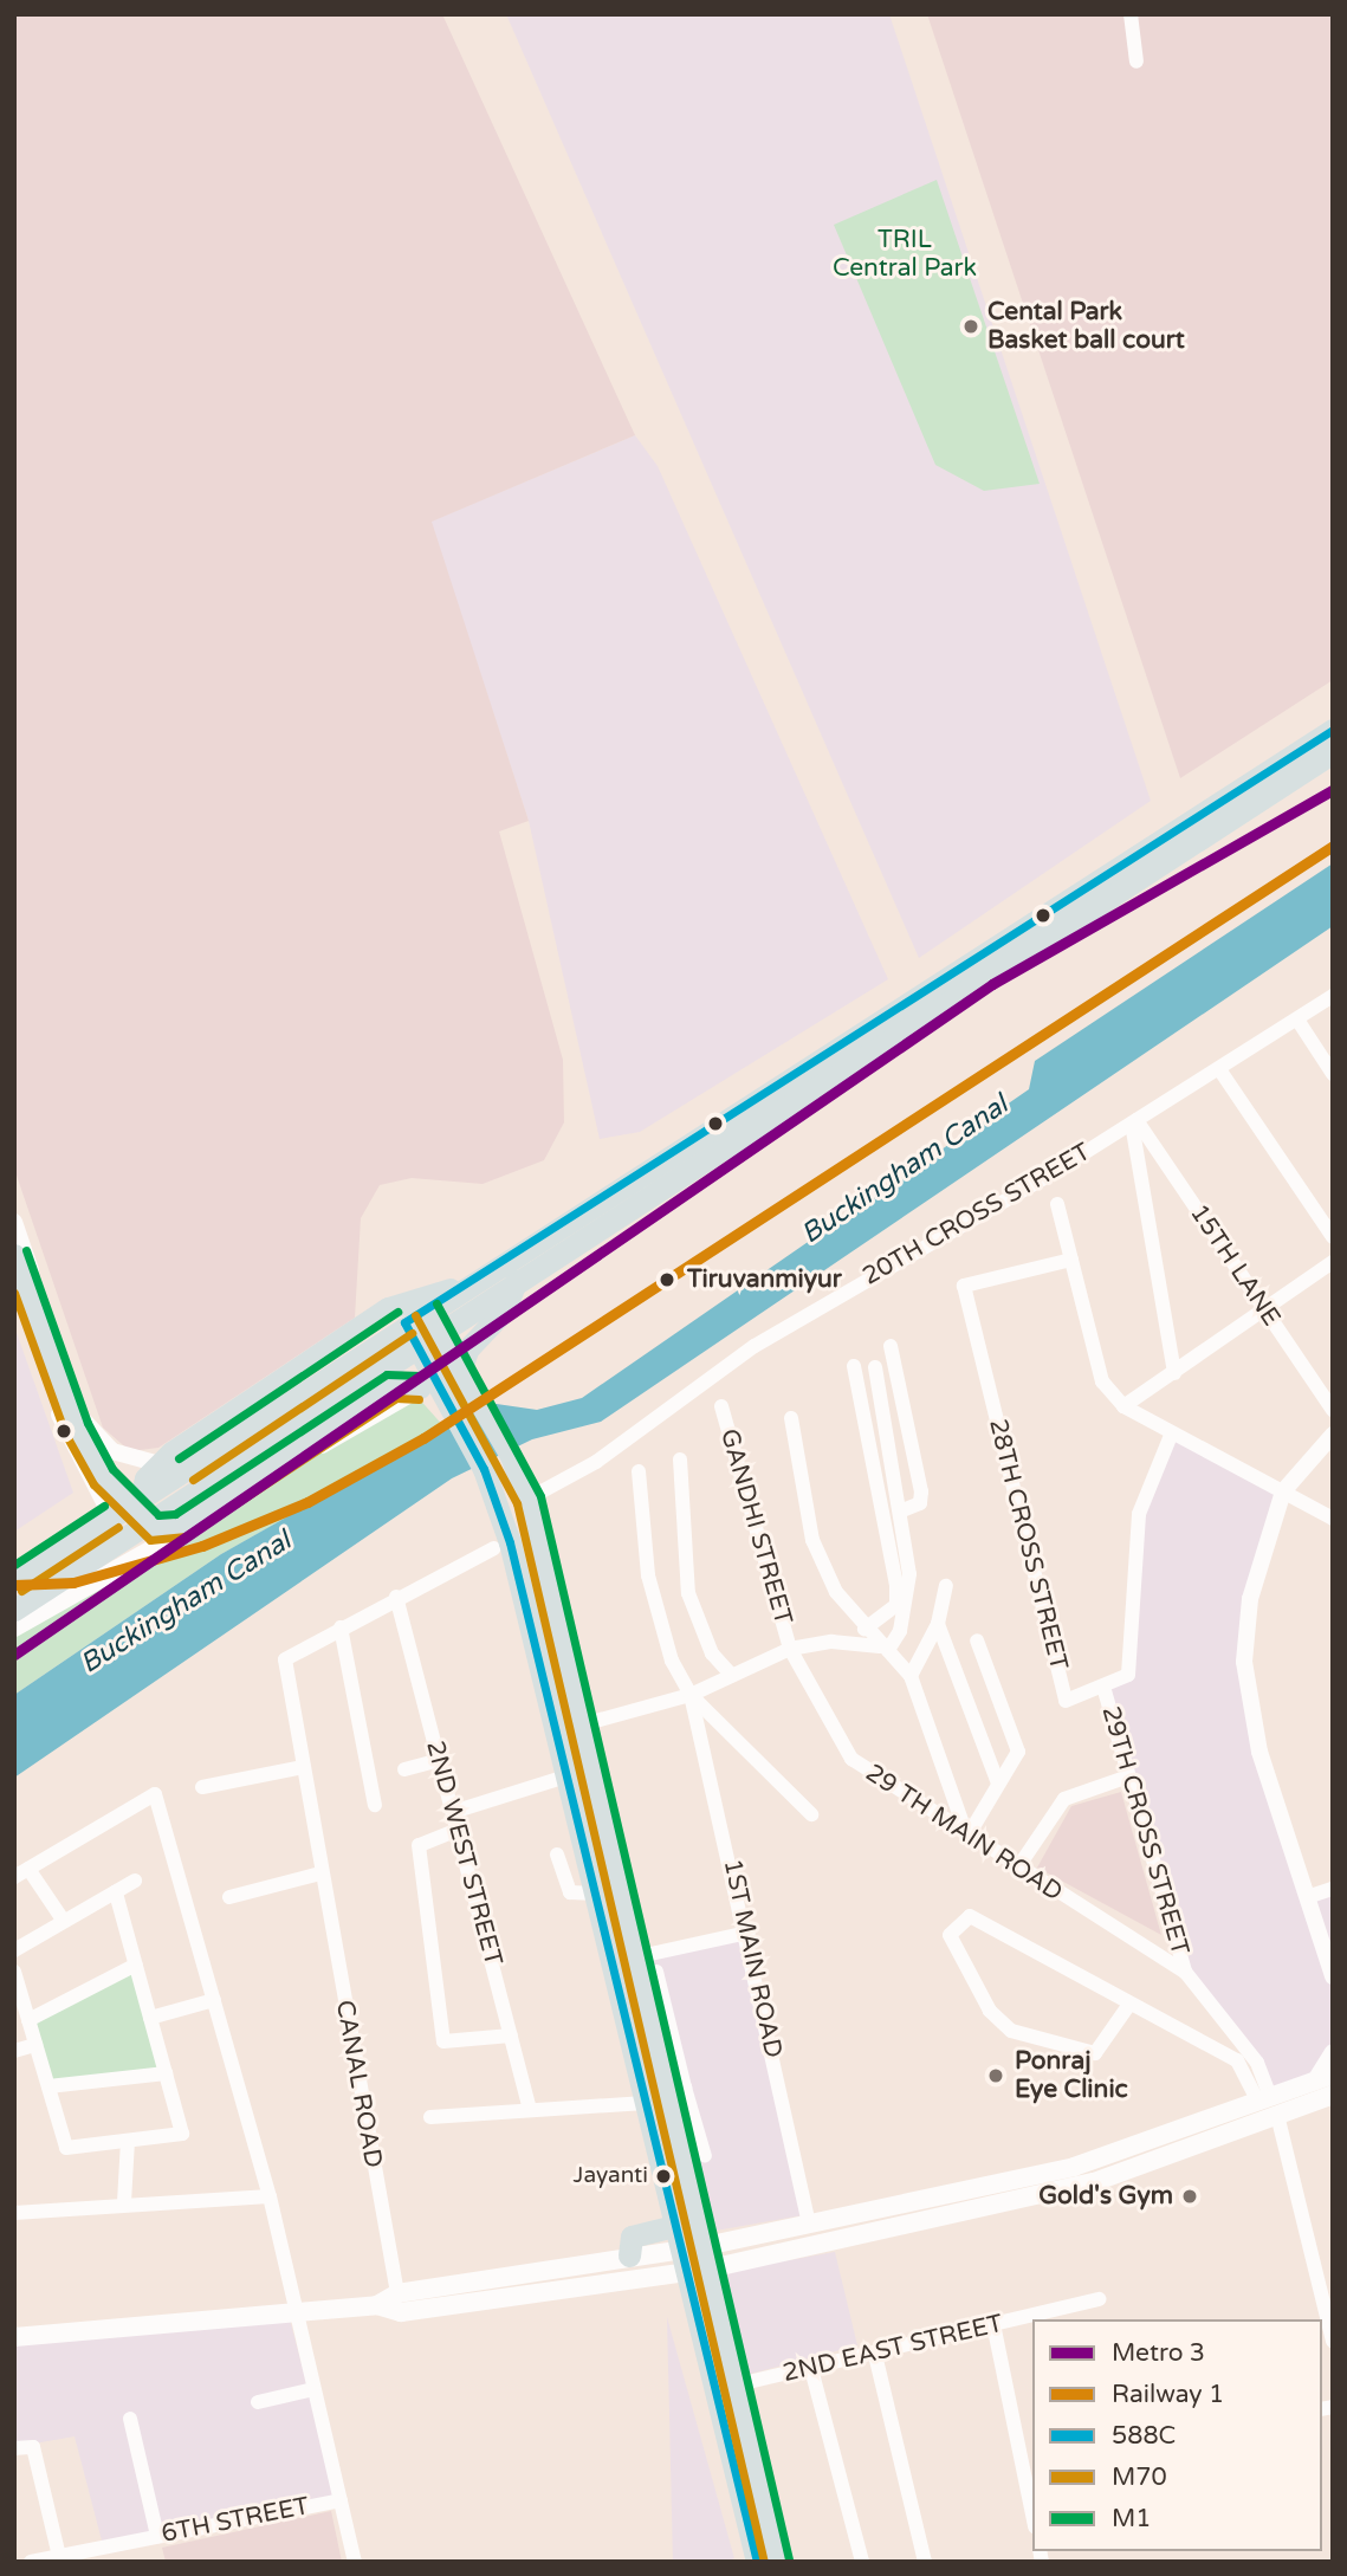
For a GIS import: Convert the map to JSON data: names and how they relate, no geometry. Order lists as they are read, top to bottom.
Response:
{
  "streets": {
    "street": [
      "20TH CROSS STREET",
      "15TH LANE",
      "GANDHI STREET",
      "28TH CROSS STREET",
      "29TH CROSS STREET",
      "29 TH MAIN ROAD",
      "2ND WEST STREET",
      "1ST MAIN ROAD",
      "CANAL ROAD",
      "2ND EAST STREET",
      "6TH STREET"
    ]
  },
  "crossings": [
    ["20TH CROSS STREET", "15TH LANE"],
    ["GANDHI STREET", "29 TH MAIN ROAD"],
    ["28TH CROSS STREET", "29TH CROSS STREET"],
    ["29TH CROSS STREET", "29 TH MAIN ROAD"],
    ["2ND WEST STREET", "CANAL ROAD"]
  ],
  "water": ["Buckingham Canal"],
  "parks": ["TRIL Central Park"],
  "places": [
    "Cental Park Basket ball court",
    "Tiruvanmiyur",
    "Ponraj Eye Clinic",
    "Jayanti",
    "Gold's Gym"
  ],
  "lines": [
    "transit line 588C",
    "metro line 3",
    "rail line 1",
    "transit line M1",
    "transit line M70"
  ],
  "legend": [
    "Metro 3",
    "Railway 1",
    "588C",
    "M70",
    "M1"
  ]
}
